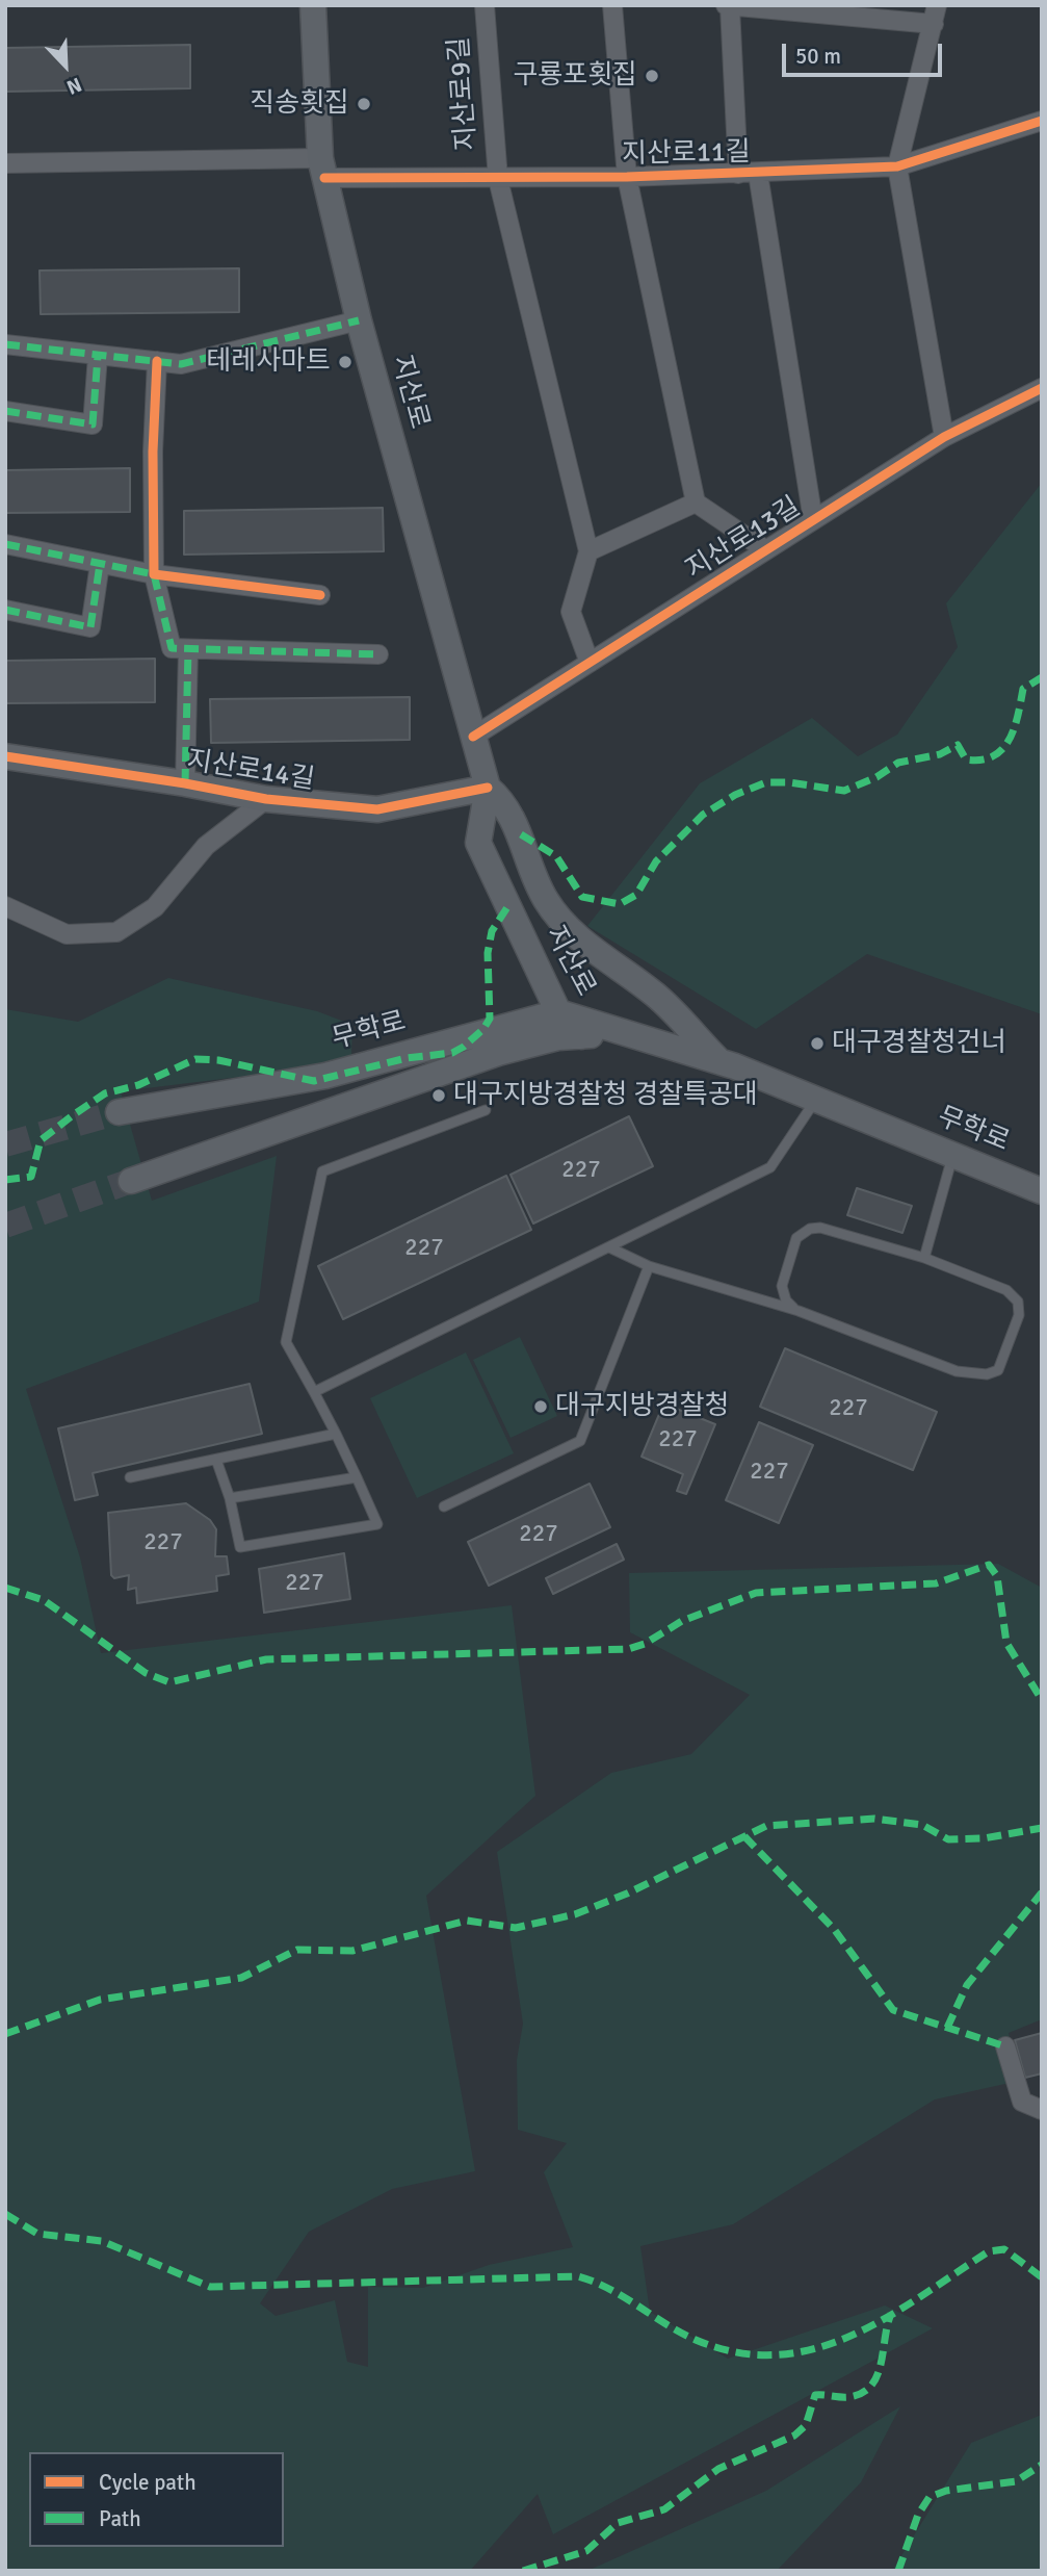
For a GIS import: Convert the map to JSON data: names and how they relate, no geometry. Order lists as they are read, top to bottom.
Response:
{
  "streets": {
    "main road": ["지산로", "지산로14길", "무학로"],
    "street": ["지산로9길", "지산로11길", "지산로13길"]
  },
  "crossings": [
    ["지산로9길", "지산로11길"],
    ["지산로11길", "지산로"],
    ["지산로11길", "지산로13길"],
    ["지산로", "지산로13길"],
    ["지산로", "지산로14길"],
    ["지산로", "무학로"]
  ],
  "places": [
    "구룡포횟집",
    "직송횟집",
    "테레사마트",
    "대구경찰청건너",
    "대구지방경찰청 경찰특공대",
    "대구지방경찰청"
  ],
  "house_numbers": [
    "227",
    "227",
    "227",
    "227",
    "227",
    "227",
    "227",
    "227"
  ],
  "legend": ["Cycle path", "Path"],
  "scale_bar": "50 m",
  "north": "bottom right"
}
